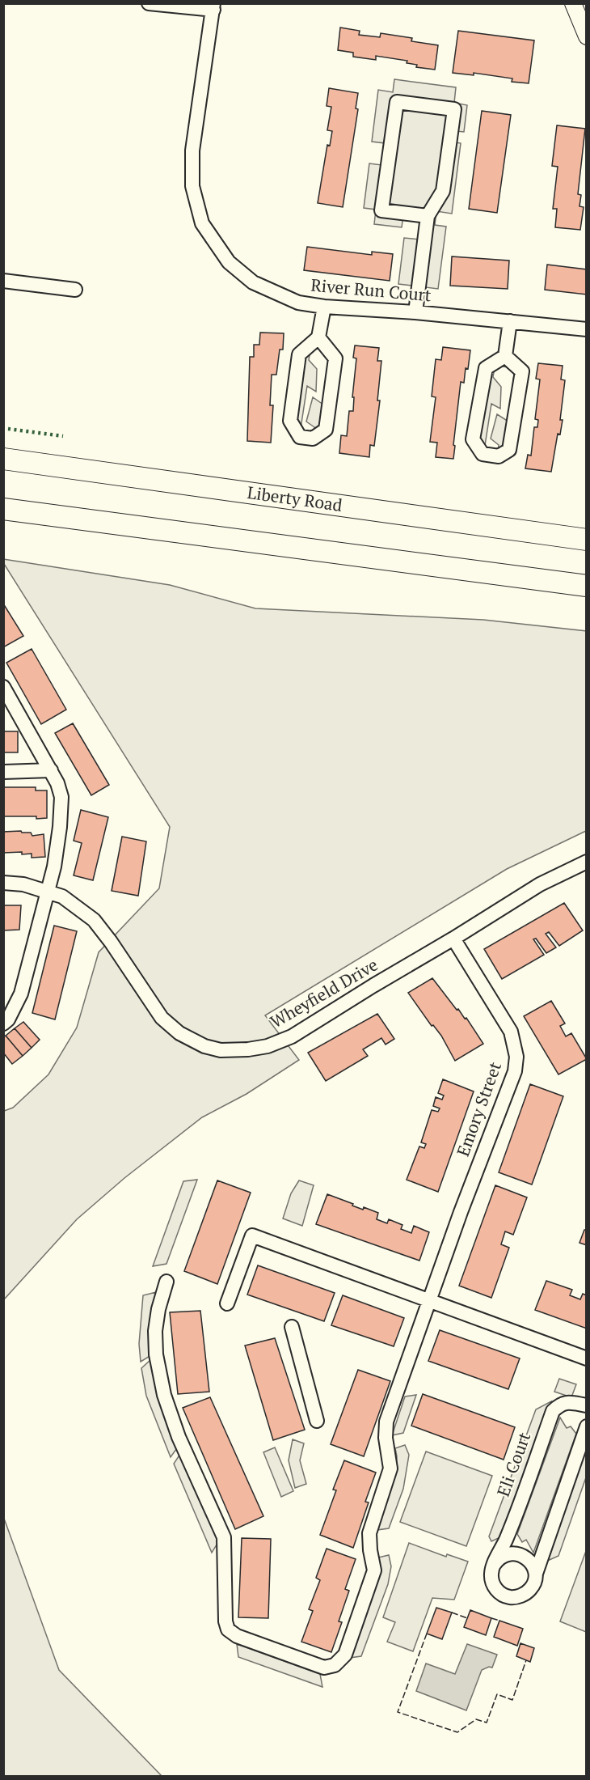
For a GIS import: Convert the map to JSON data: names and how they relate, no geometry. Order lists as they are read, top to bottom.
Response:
{
  "streets": {
    "main road": ["Liberty Road"],
    "street": [
      "River Run Court",
      "Wheyfield Drive",
      "Emory Street",
      "Eli Court"
    ]
  },
  "crossings": [
    ["Wheyfield Drive", "Emory Street"]
  ]
}
